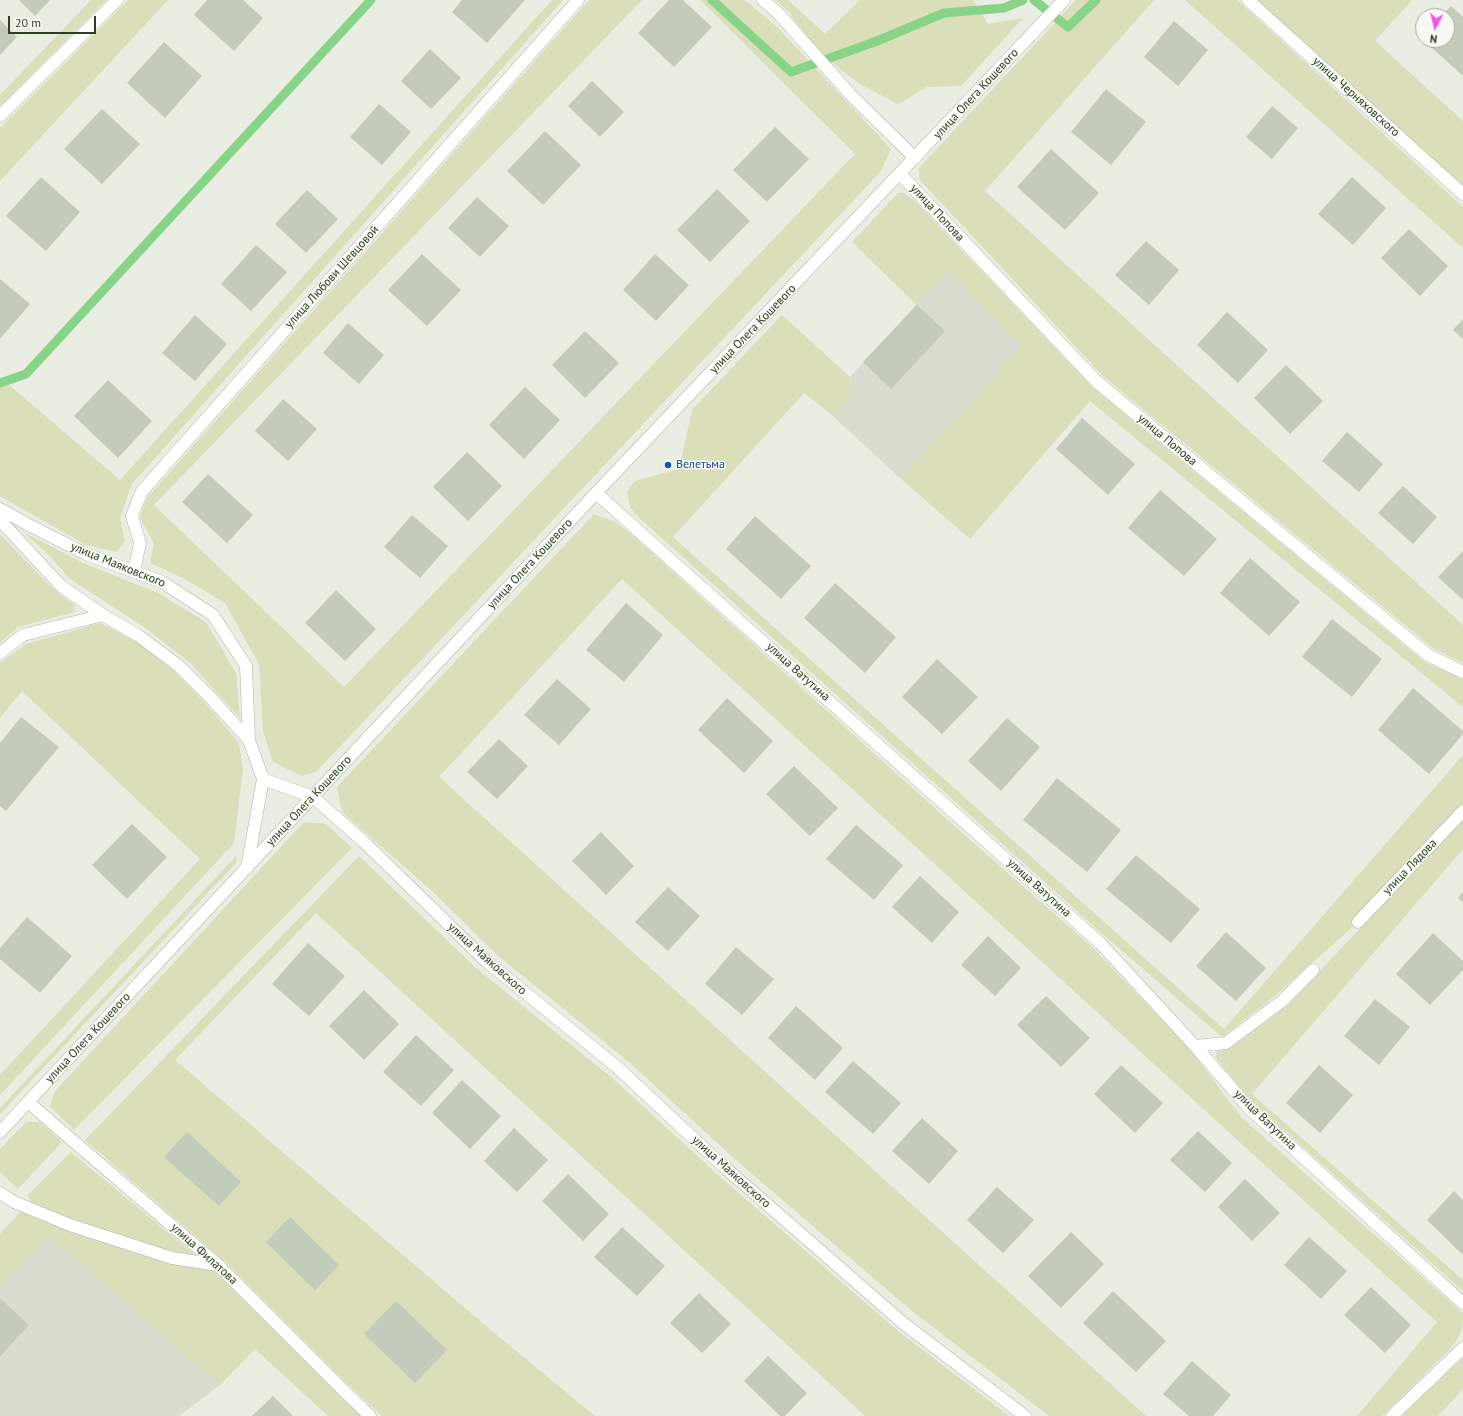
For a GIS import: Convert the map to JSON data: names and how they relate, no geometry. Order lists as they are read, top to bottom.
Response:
{
  "streets": {
    "street": [
      "улица Олега Кошевого",
      "улица Черняховского",
      "улица Попова",
      "улица Любови Шевцовой",
      "улица Маяковского",
      "улица Ватутина",
      "улица Лядова",
      "улица Филатова"
    ]
  },
  "crossings": [
    ["улица Олега Кошевого", "улица Попова"],
    ["улица Олега Кошевого", "улица Маяковского"],
    ["улица Олега Кошевого", "улица Ватутина"],
    ["улица Олега Кошевого", "улица Филатова"],
    ["улица Любови Шевцовой", "улица Маяковского"]
  ],
  "places": ["Велетьма"],
  "scale_bar": "20 m",
  "north": "bottom"
}
